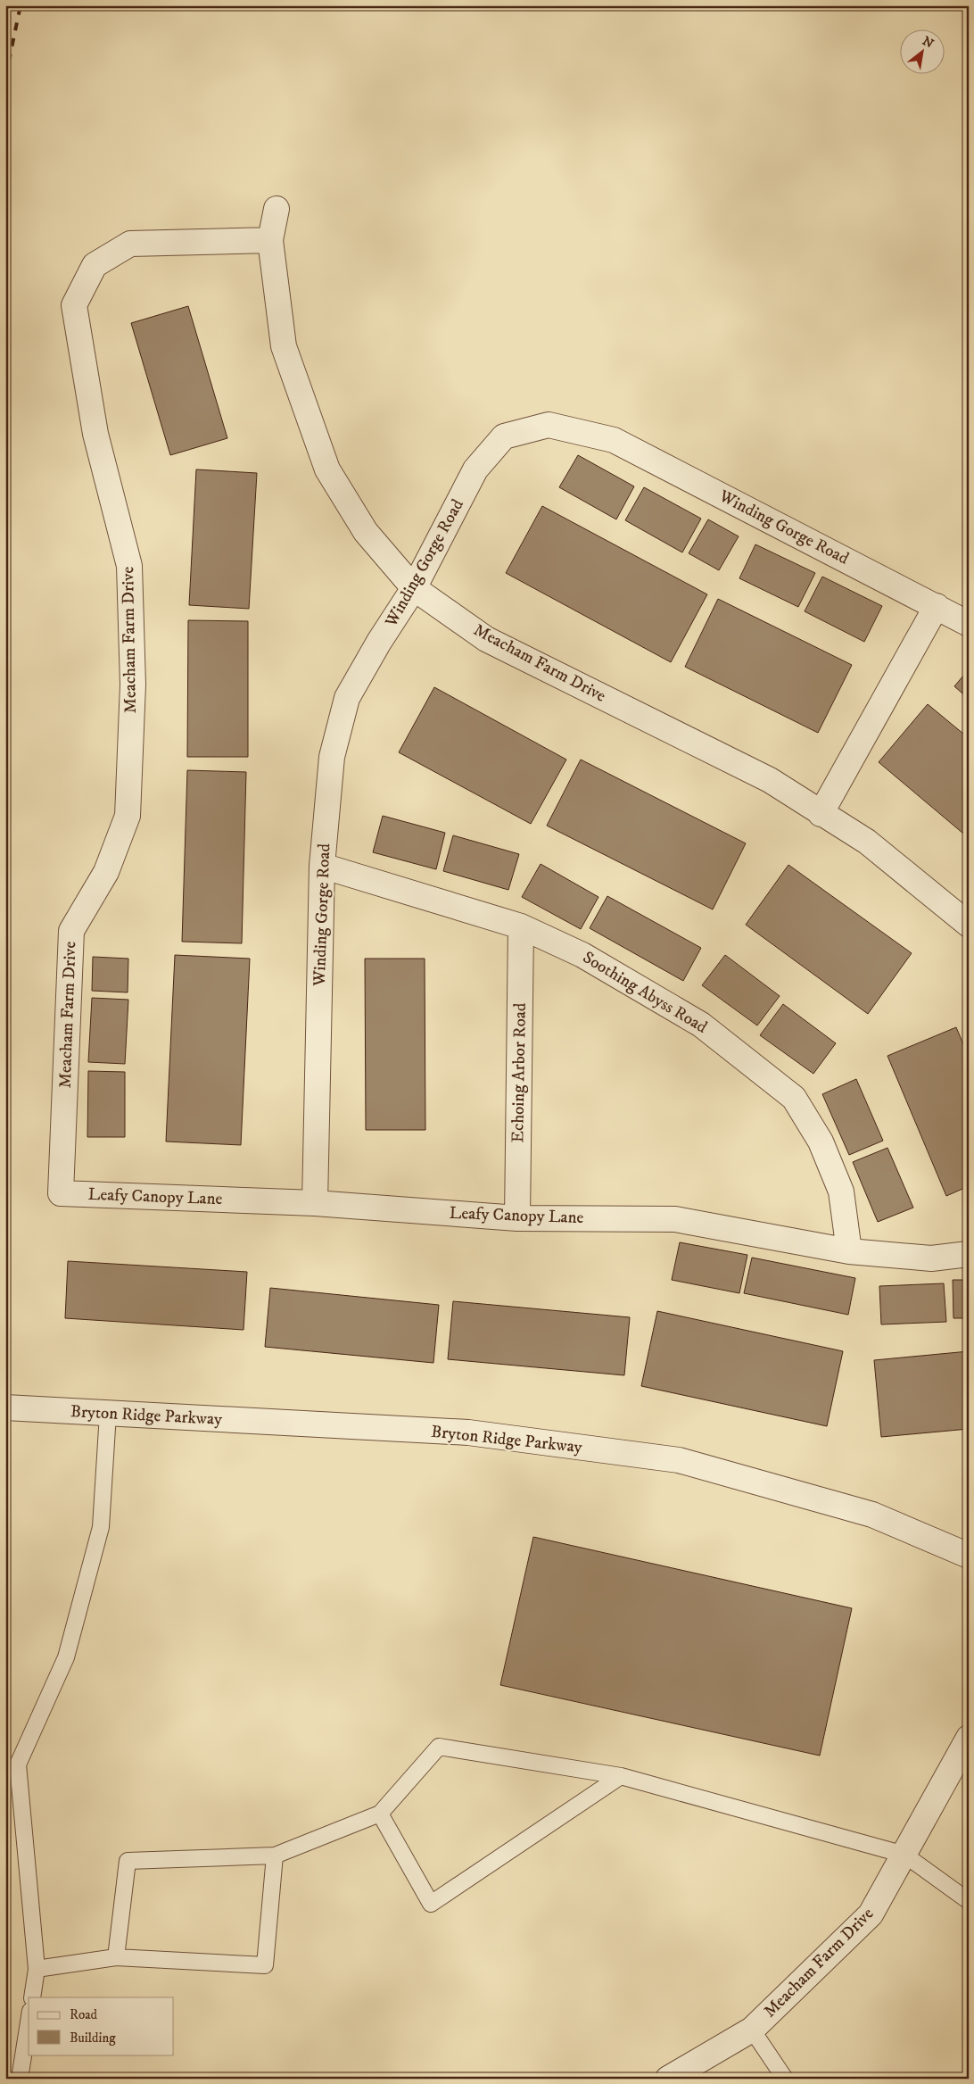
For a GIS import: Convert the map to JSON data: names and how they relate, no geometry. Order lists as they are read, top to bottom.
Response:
{
  "streets": {
    "street": [
      "Winding Gorge Road",
      "Meacham Farm Drive",
      "Soothing Abyss Road",
      "Echoing Arbor Road",
      "Leafy Canopy Lane",
      "Bryton Ridge Parkway"
    ]
  },
  "crossings": [
    ["Winding Gorge Road", "Meacham Farm Drive"],
    ["Winding Gorge Road", "Soothing Abyss Road"],
    ["Winding Gorge Road", "Leafy Canopy Lane"],
    ["Meacham Farm Drive", "Leafy Canopy Lane"],
    ["Soothing Abyss Road", "Echoing Arbor Road"],
    ["Soothing Abyss Road", "Leafy Canopy Lane"],
    ["Echoing Arbor Road", "Leafy Canopy Lane"]
  ],
  "legend": ["Road", "Building"],
  "north": "top right"
}
